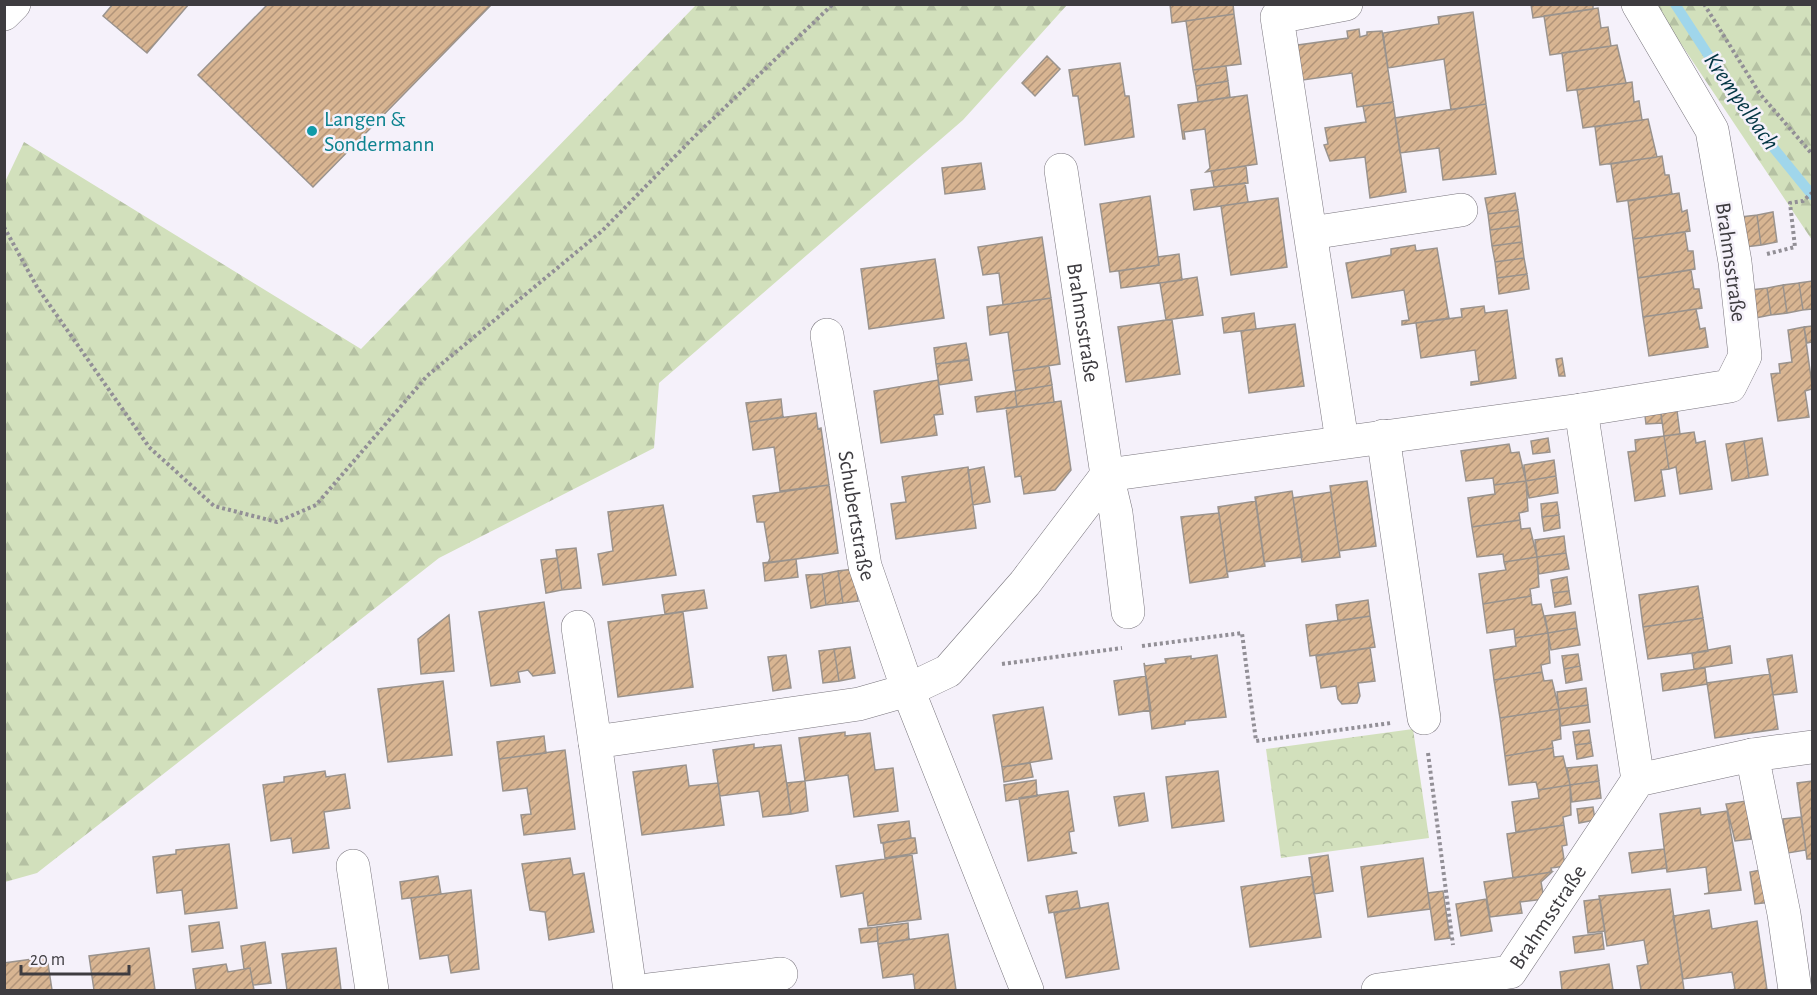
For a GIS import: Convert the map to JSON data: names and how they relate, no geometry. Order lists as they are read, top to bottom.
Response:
{
  "streets": {
    "street": ["Brahmsstraße", "Schubertstraße"]
  },
  "water": ["Krempelbach"],
  "places": ["Langen & Sondermann"],
  "scale_bar": "20 m"
}
